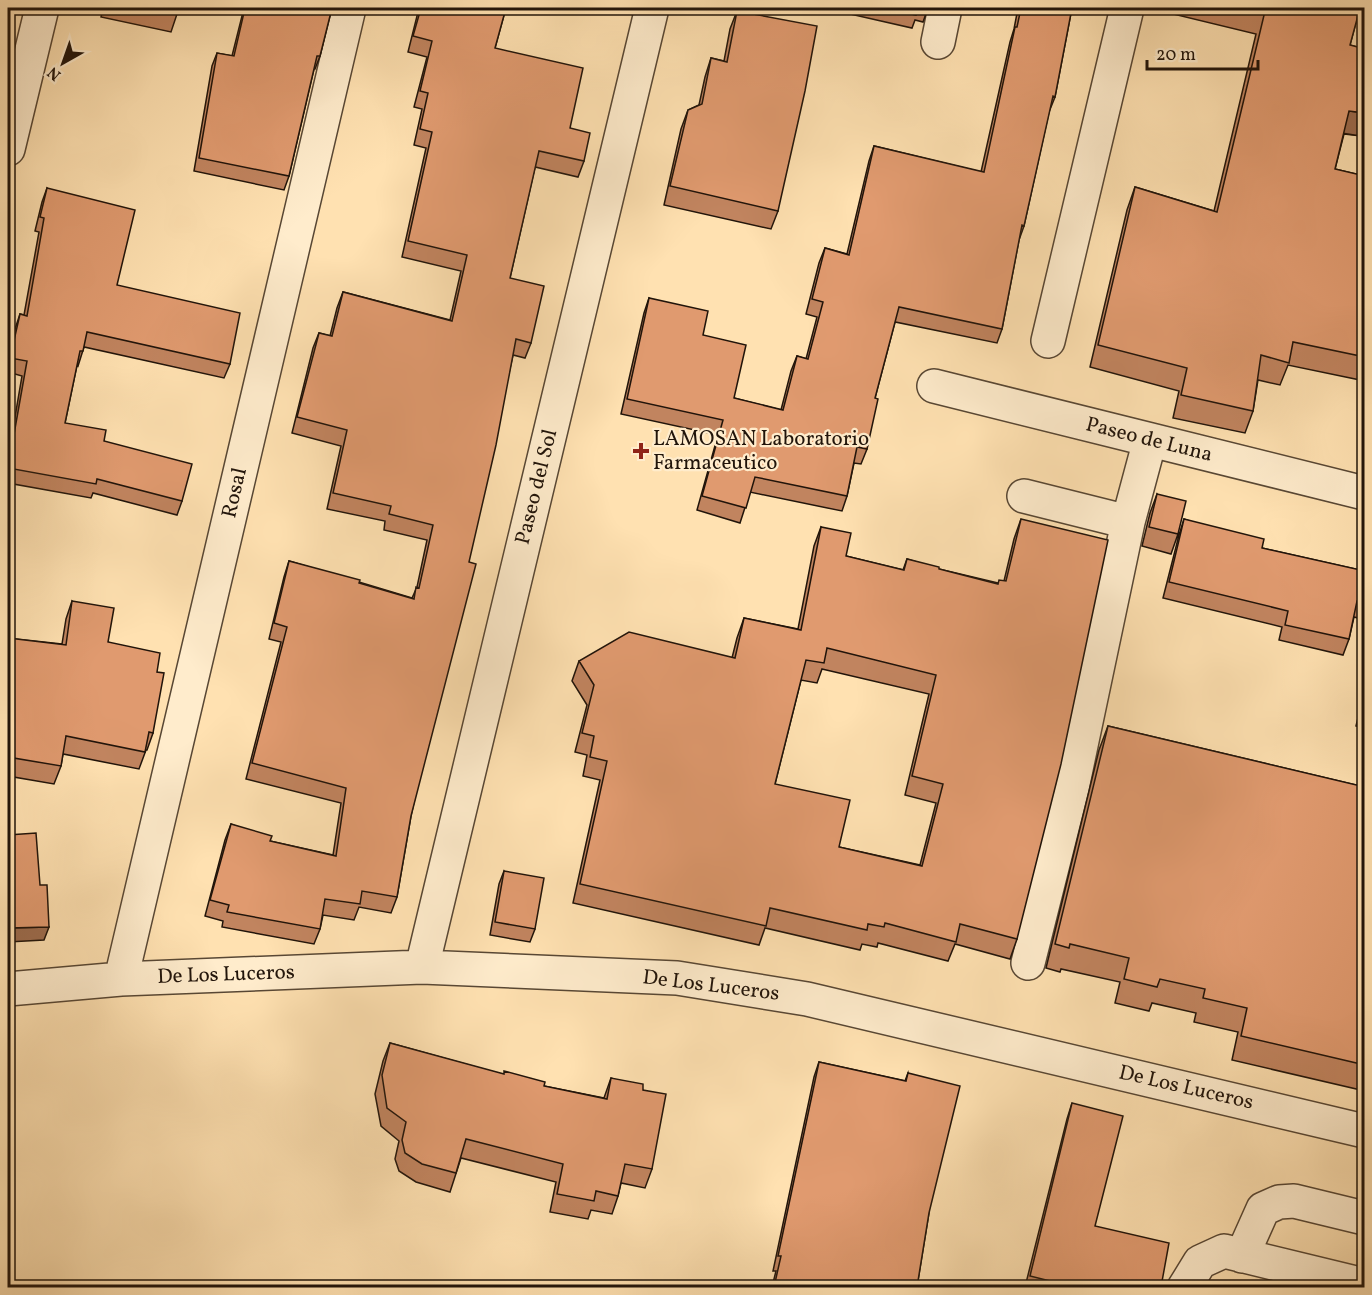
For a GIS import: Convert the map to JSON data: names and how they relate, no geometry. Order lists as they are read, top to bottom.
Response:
{
  "streets": {
    "street": [
      "Paseo de Luna",
      "Paseo del Sol",
      "Rosal",
      "De Los Luceros"
    ]
  },
  "crossings": [
    ["Paseo del Sol", "De Los Luceros"],
    ["Rosal", "De Los Luceros"]
  ],
  "places": {
    "health": ["LAMOSAN Laboratorio Farmaceutico"]
  },
  "scale_bar": "20 m",
  "north": "bottom left"
}
